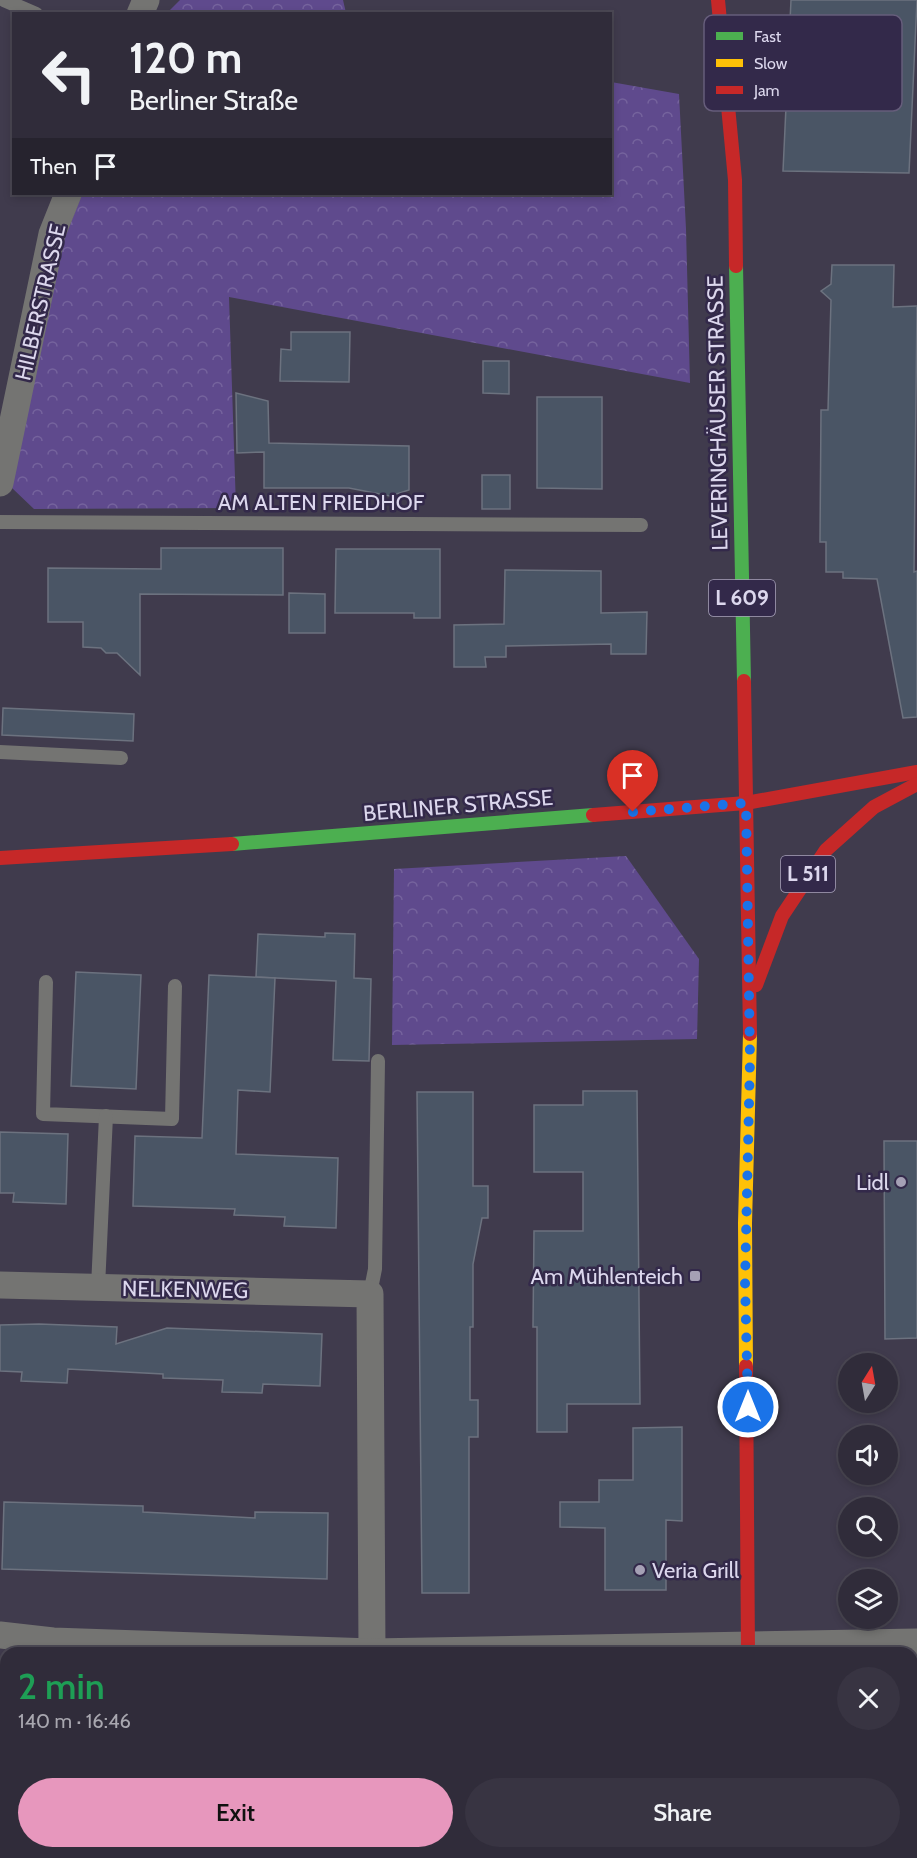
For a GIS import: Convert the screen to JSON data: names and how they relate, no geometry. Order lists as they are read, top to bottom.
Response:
{
  "streets": {
    "main road": [
      "LEVERINGHÄUSER STRASSE",
      "L 609",
      "BERLINER STRASSE",
      "L 511"
    ],
    "street": ["HILBERSTRASSE", "NELKENWEG"],
    "lane": ["AM ALTEN FRIEDHOF"]
  },
  "crossings": [
    ["LEVERINGHÄUSER STRASSE", "BERLINER STRASSE"],
    ["LEVERINGHÄUSER STRASSE", "L 511"]
  ],
  "places": {
    "other": ["Lidl", "Veria Grill"],
    "transit": ["Am Mühlenteich"]
  },
  "legend": ["Fast", "Slow", "Jam"],
  "north": "top",
  "page": {
    "turn": ["120 m", "Berliner Straße"],
    "then": "Then",
    "heading": ["2 min", "140 m · 16:46"],
    "buttons": ["Exit", "Share"]
  }
}
